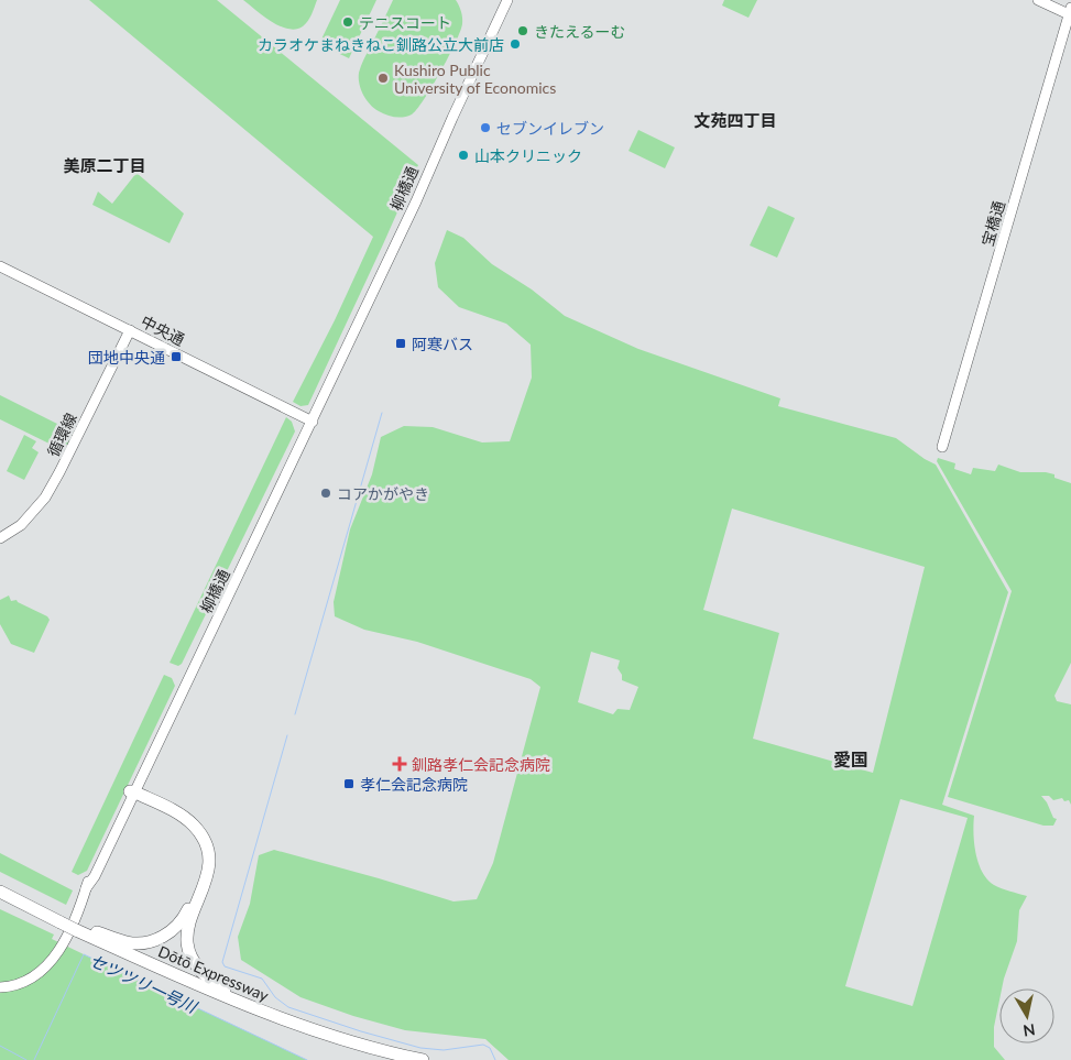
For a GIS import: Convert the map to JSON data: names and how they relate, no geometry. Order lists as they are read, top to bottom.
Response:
{
  "streets": {
    "highway": ["Dōtō Expressway"],
    "street": [
      "柳橋通",
      "宝橋通",
      "中央通",
      "循環線"
    ]
  },
  "crossings": [
    ["柳橋通", "中央通"],
    ["中央通", "循環線"]
  ],
  "districts": ["文苑四丁目", "美原二丁目", "愛国"],
  "water": ["セツツリ一号川"],
  "places": {
    "other": [
      "テニスコート",
      "きたえるーむ",
      "カラオケまねきねこ釧路公立大前店",
      "Kushiro Public University of Economics",
      "セブンイレブン",
      "山本クリニック",
      "コアかがやき"
    ],
    "transit": ["阿寒バス", "団地中央通", "孝仁会記念病院"],
    "health": ["釧路孝仁会記念病院"]
  },
  "north": "bottom"
}
